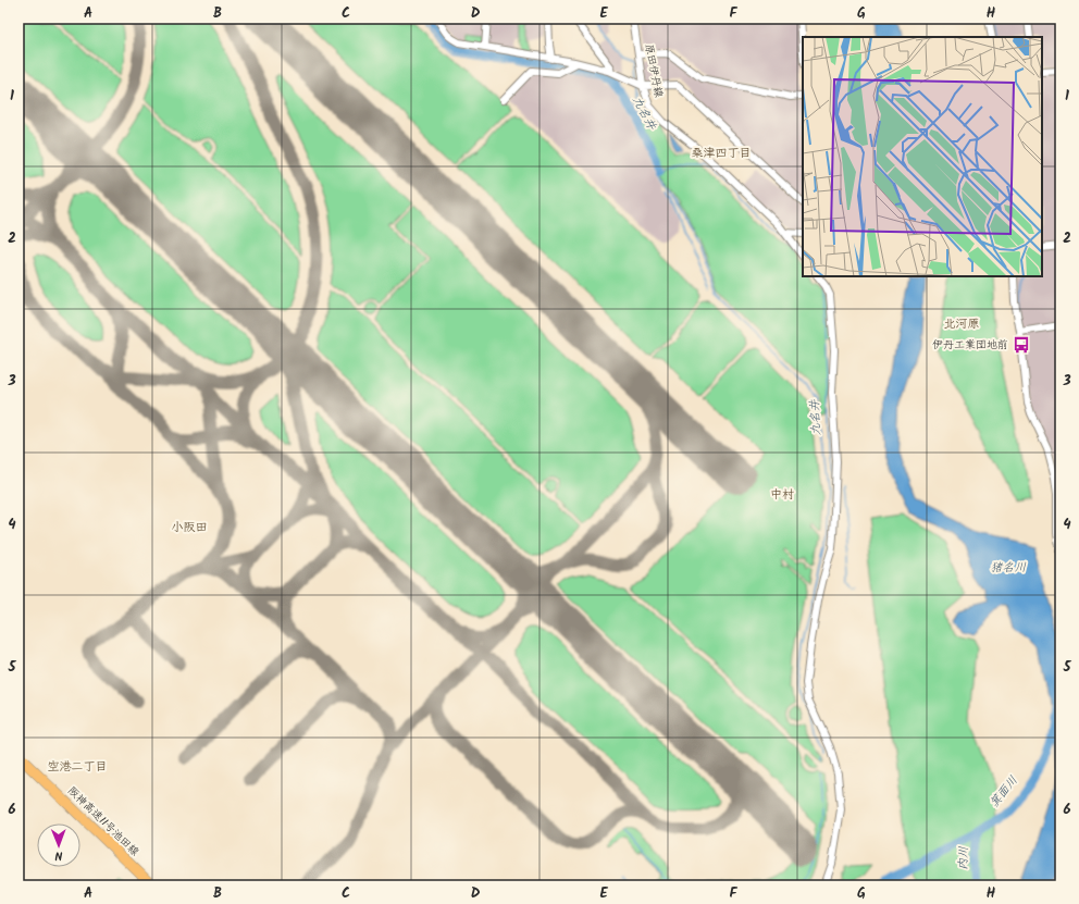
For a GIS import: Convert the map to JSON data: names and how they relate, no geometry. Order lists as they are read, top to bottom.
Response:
{
  "streets": {
    "highway": ["阪神高速11号池田線"],
    "street": ["原田伊丹線"]
  },
  "districts": [
    "桑津四丁目",
    "北河原",
    "中村",
    "小阪田",
    "空港二丁目"
  ],
  "water": [
    "九名井",
    "猪名川",
    "箕面川",
    "内川"
  ],
  "places": {
    "bus stop": ["伊丹工業団地前"]
  },
  "north": "bottom",
  "grid": {
    "columns": [
      "A",
      "B",
      "C",
      "D",
      "E",
      "F",
      "G",
      "H"
    ],
    "rows": [
      "1",
      "2",
      "3",
      "4",
      "5",
      "6"
    ]
  }
}
